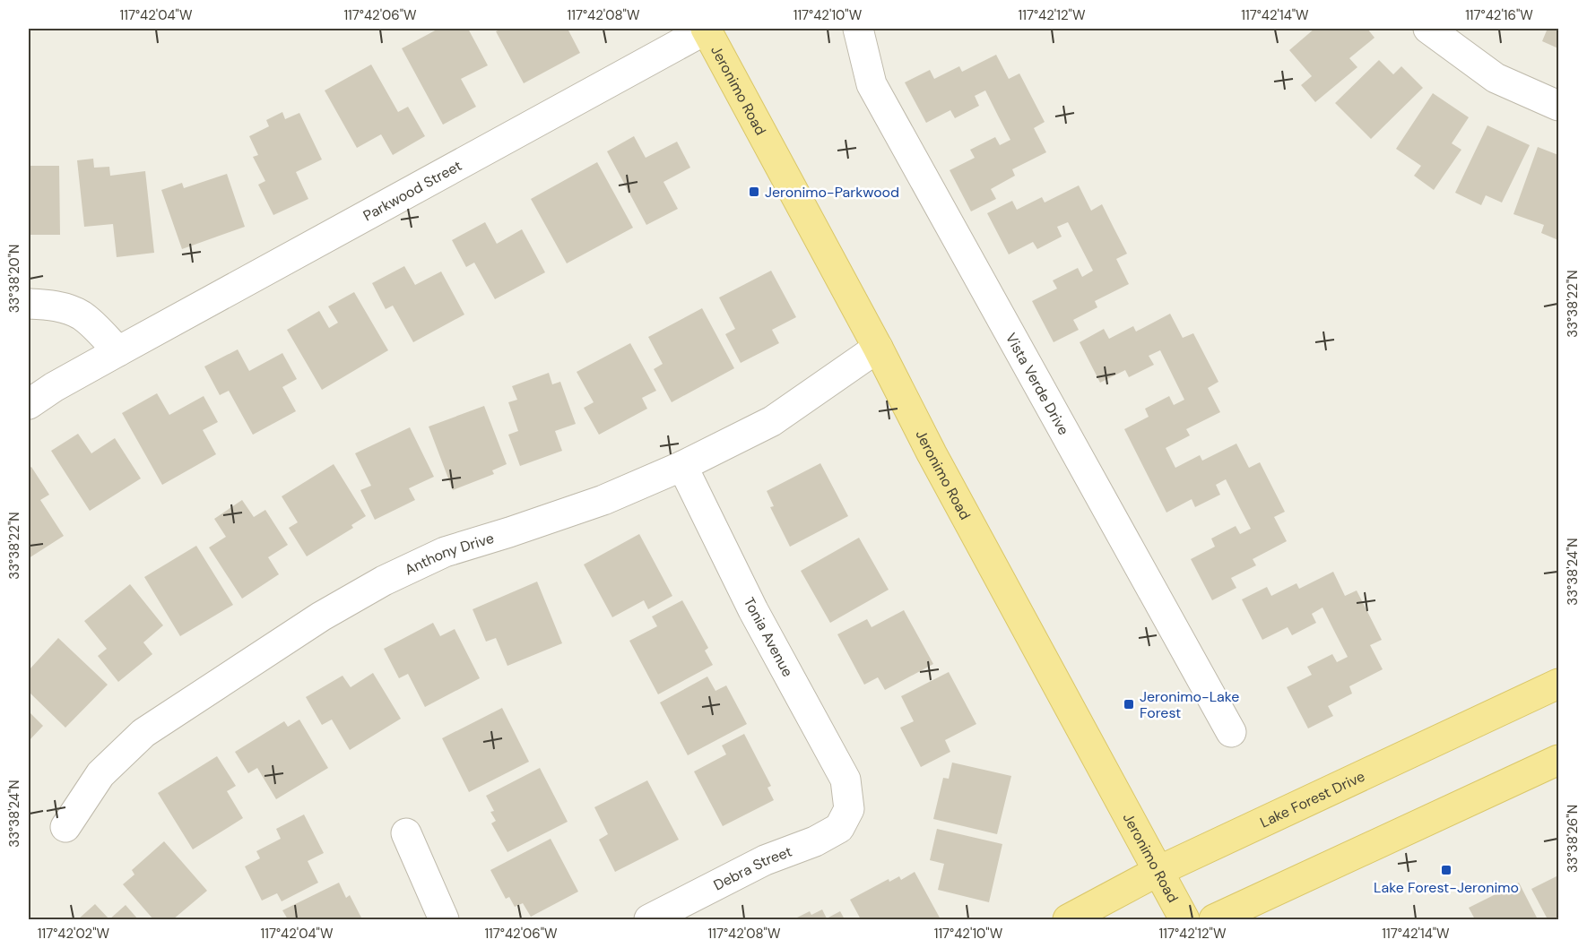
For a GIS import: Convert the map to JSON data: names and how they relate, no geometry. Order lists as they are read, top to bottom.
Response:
{
  "streets": {
    "main road": ["Jeronimo Road", "Lake Forest Drive"],
    "street": [
      "Parkwood Street",
      "Vista Verde Drive",
      "Anthony Drive",
      "Tonia Avenue",
      "Debra Street"
    ]
  },
  "crossings": [
    ["Jeronimo Road", "Parkwood Street"],
    ["Jeronimo Road", "Anthony Drive"],
    ["Jeronimo Road", "Lake Forest Drive"],
    ["Anthony Drive", "Tonia Avenue"],
    ["Tonia Avenue", "Debra Street"]
  ],
  "places": {
    "transit": ["Jeronimo-Parkwood", "Jeronimo-Lake Forest", "Lake Forest-Jeronimo"]
  },
  "coordinates": [
    "117°42'04\"W",
    "117°42'06\"W",
    "117°42'08\"W",
    "117°42'10\"W",
    "117°42'12\"W",
    "117°42'14\"W",
    "117°42'16\"W",
    "33°38'20\"N",
    "33°38'22\"N",
    "33°38'24\"N",
    "33°38'26\"N",
    "117°42'02\"W"
  ]
}
